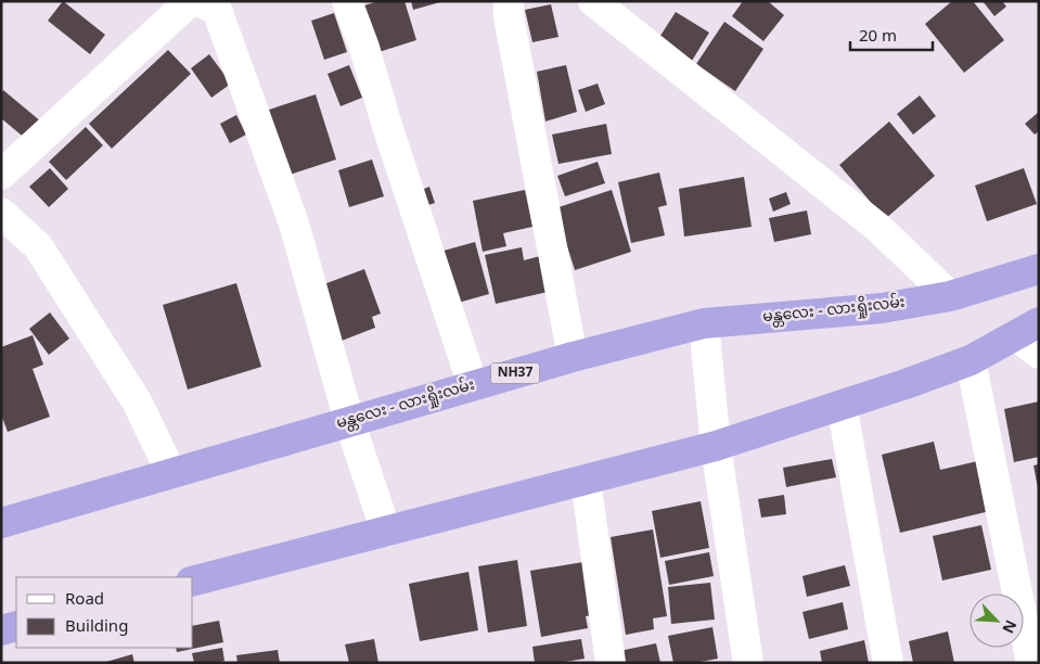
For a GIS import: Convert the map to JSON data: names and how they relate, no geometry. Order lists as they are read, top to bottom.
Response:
{
  "streets": {
    "highway": ["မန္တလေး - လားရှိုးလမ်း", "NH37"]
  },
  "legend": ["Road", "Building"],
  "scale_bar": "20 m",
  "north": "bottom right"
}
